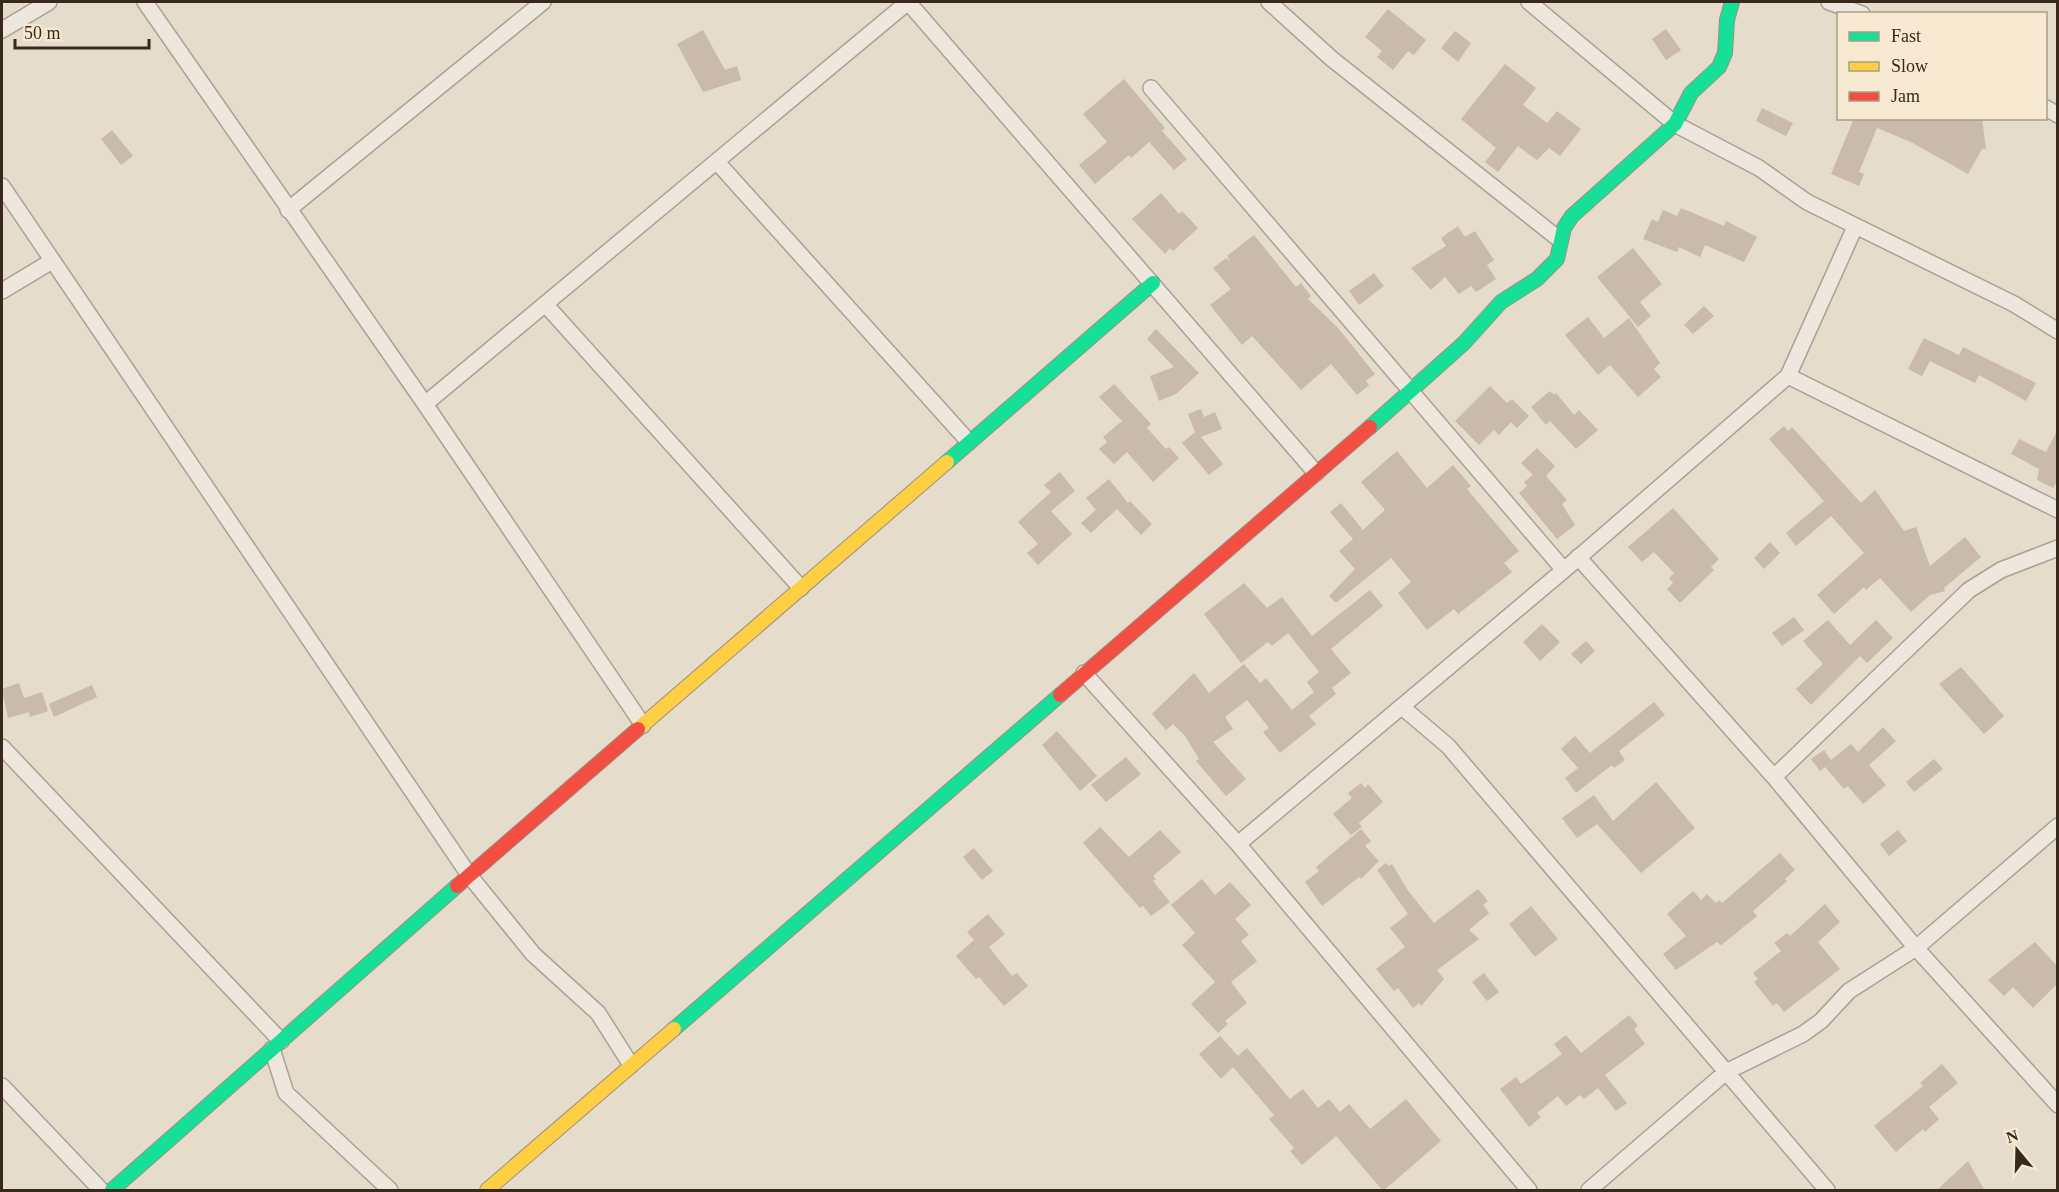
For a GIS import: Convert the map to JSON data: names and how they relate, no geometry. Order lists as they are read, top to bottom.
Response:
{
  "legend": ["Fast", "Slow", "Jam"],
  "scale_bar": "50 m",
  "north": "top"
}
